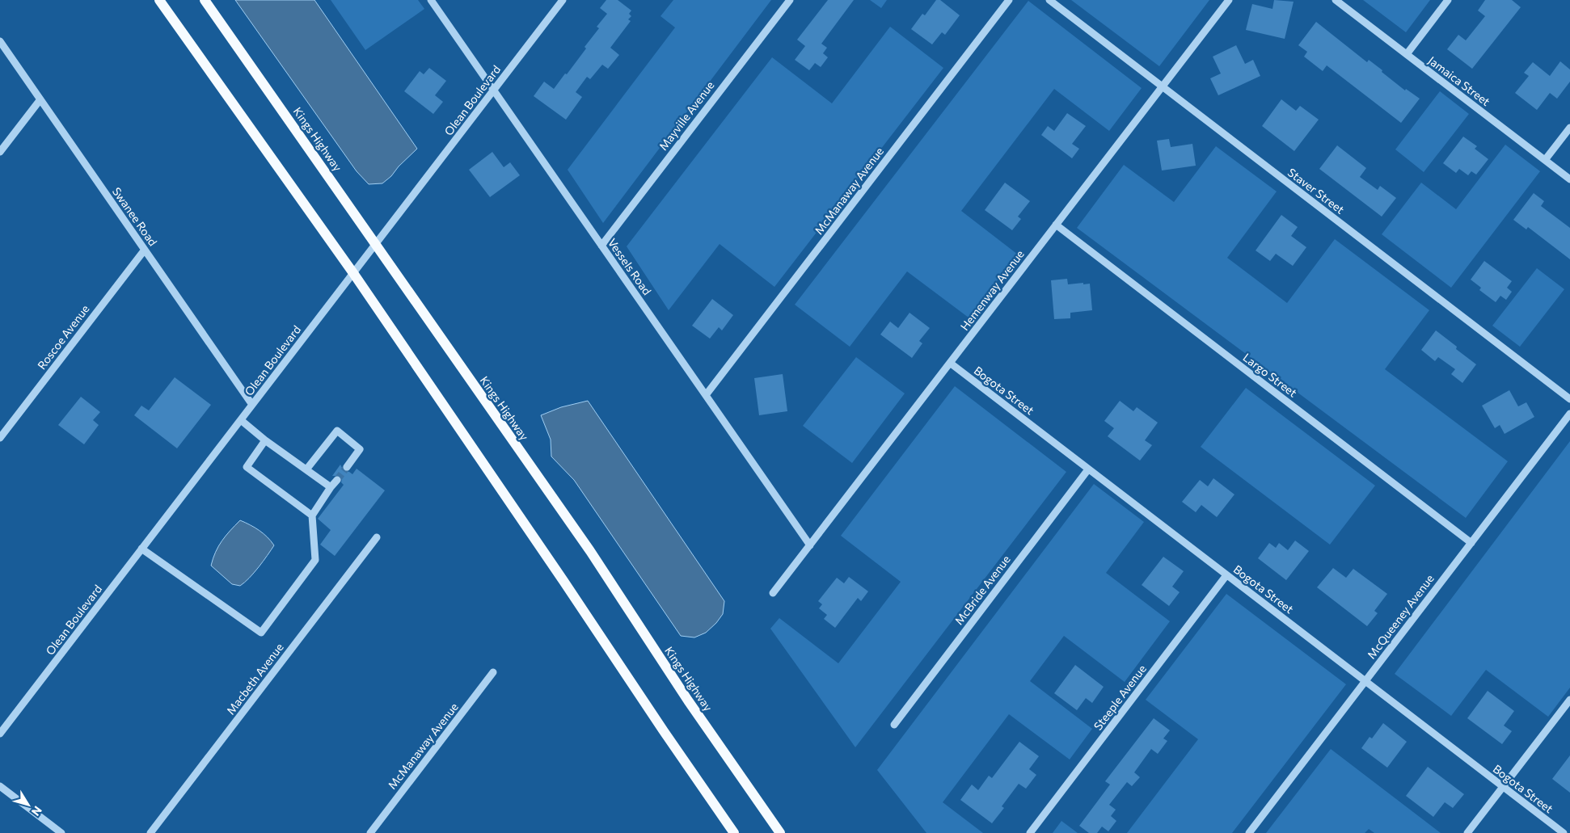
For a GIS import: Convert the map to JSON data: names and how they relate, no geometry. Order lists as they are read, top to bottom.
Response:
{
  "streets": {
    "main road": ["Kings Highway"],
    "street": [
      "Jamaica Street",
      "Olean Boulevard",
      "Mayville Avenue",
      "McManaway Avenue",
      "Staver Street",
      "Swanee Road",
      "Vessels Road",
      "Hemenway Avenue",
      "Roscoe Avenue",
      "Largo Street",
      "Bogota Street",
      "McBride Avenue",
      "McQueeney Avenue",
      "Macbeth Avenue",
      "Steeple Avenue"
    ]
  },
  "crossings": [
    ["Olean Boulevard", "Kings Highway"],
    ["Olean Boulevard", "Swanee Road"],
    ["Olean Boulevard", "Vessels Road"],
    ["Mayville Avenue", "Vessels Road"],
    ["McManaway Avenue", "Vessels Road"],
    ["Staver Street", "Hemenway Avenue"],
    ["Swanee Road", "Roscoe Avenue"],
    ["Vessels Road", "Hemenway Avenue"],
    ["Hemenway Avenue", "Largo Street"],
    ["Hemenway Avenue", "Bogota Street"],
    ["Largo Street", "McQueeney Avenue"],
    ["Bogota Street", "McBride Avenue"],
    ["Bogota Street", "McQueeney Avenue"],
    ["Bogota Street", "Steeple Avenue"]
  ],
  "north": "bottom right"
}
